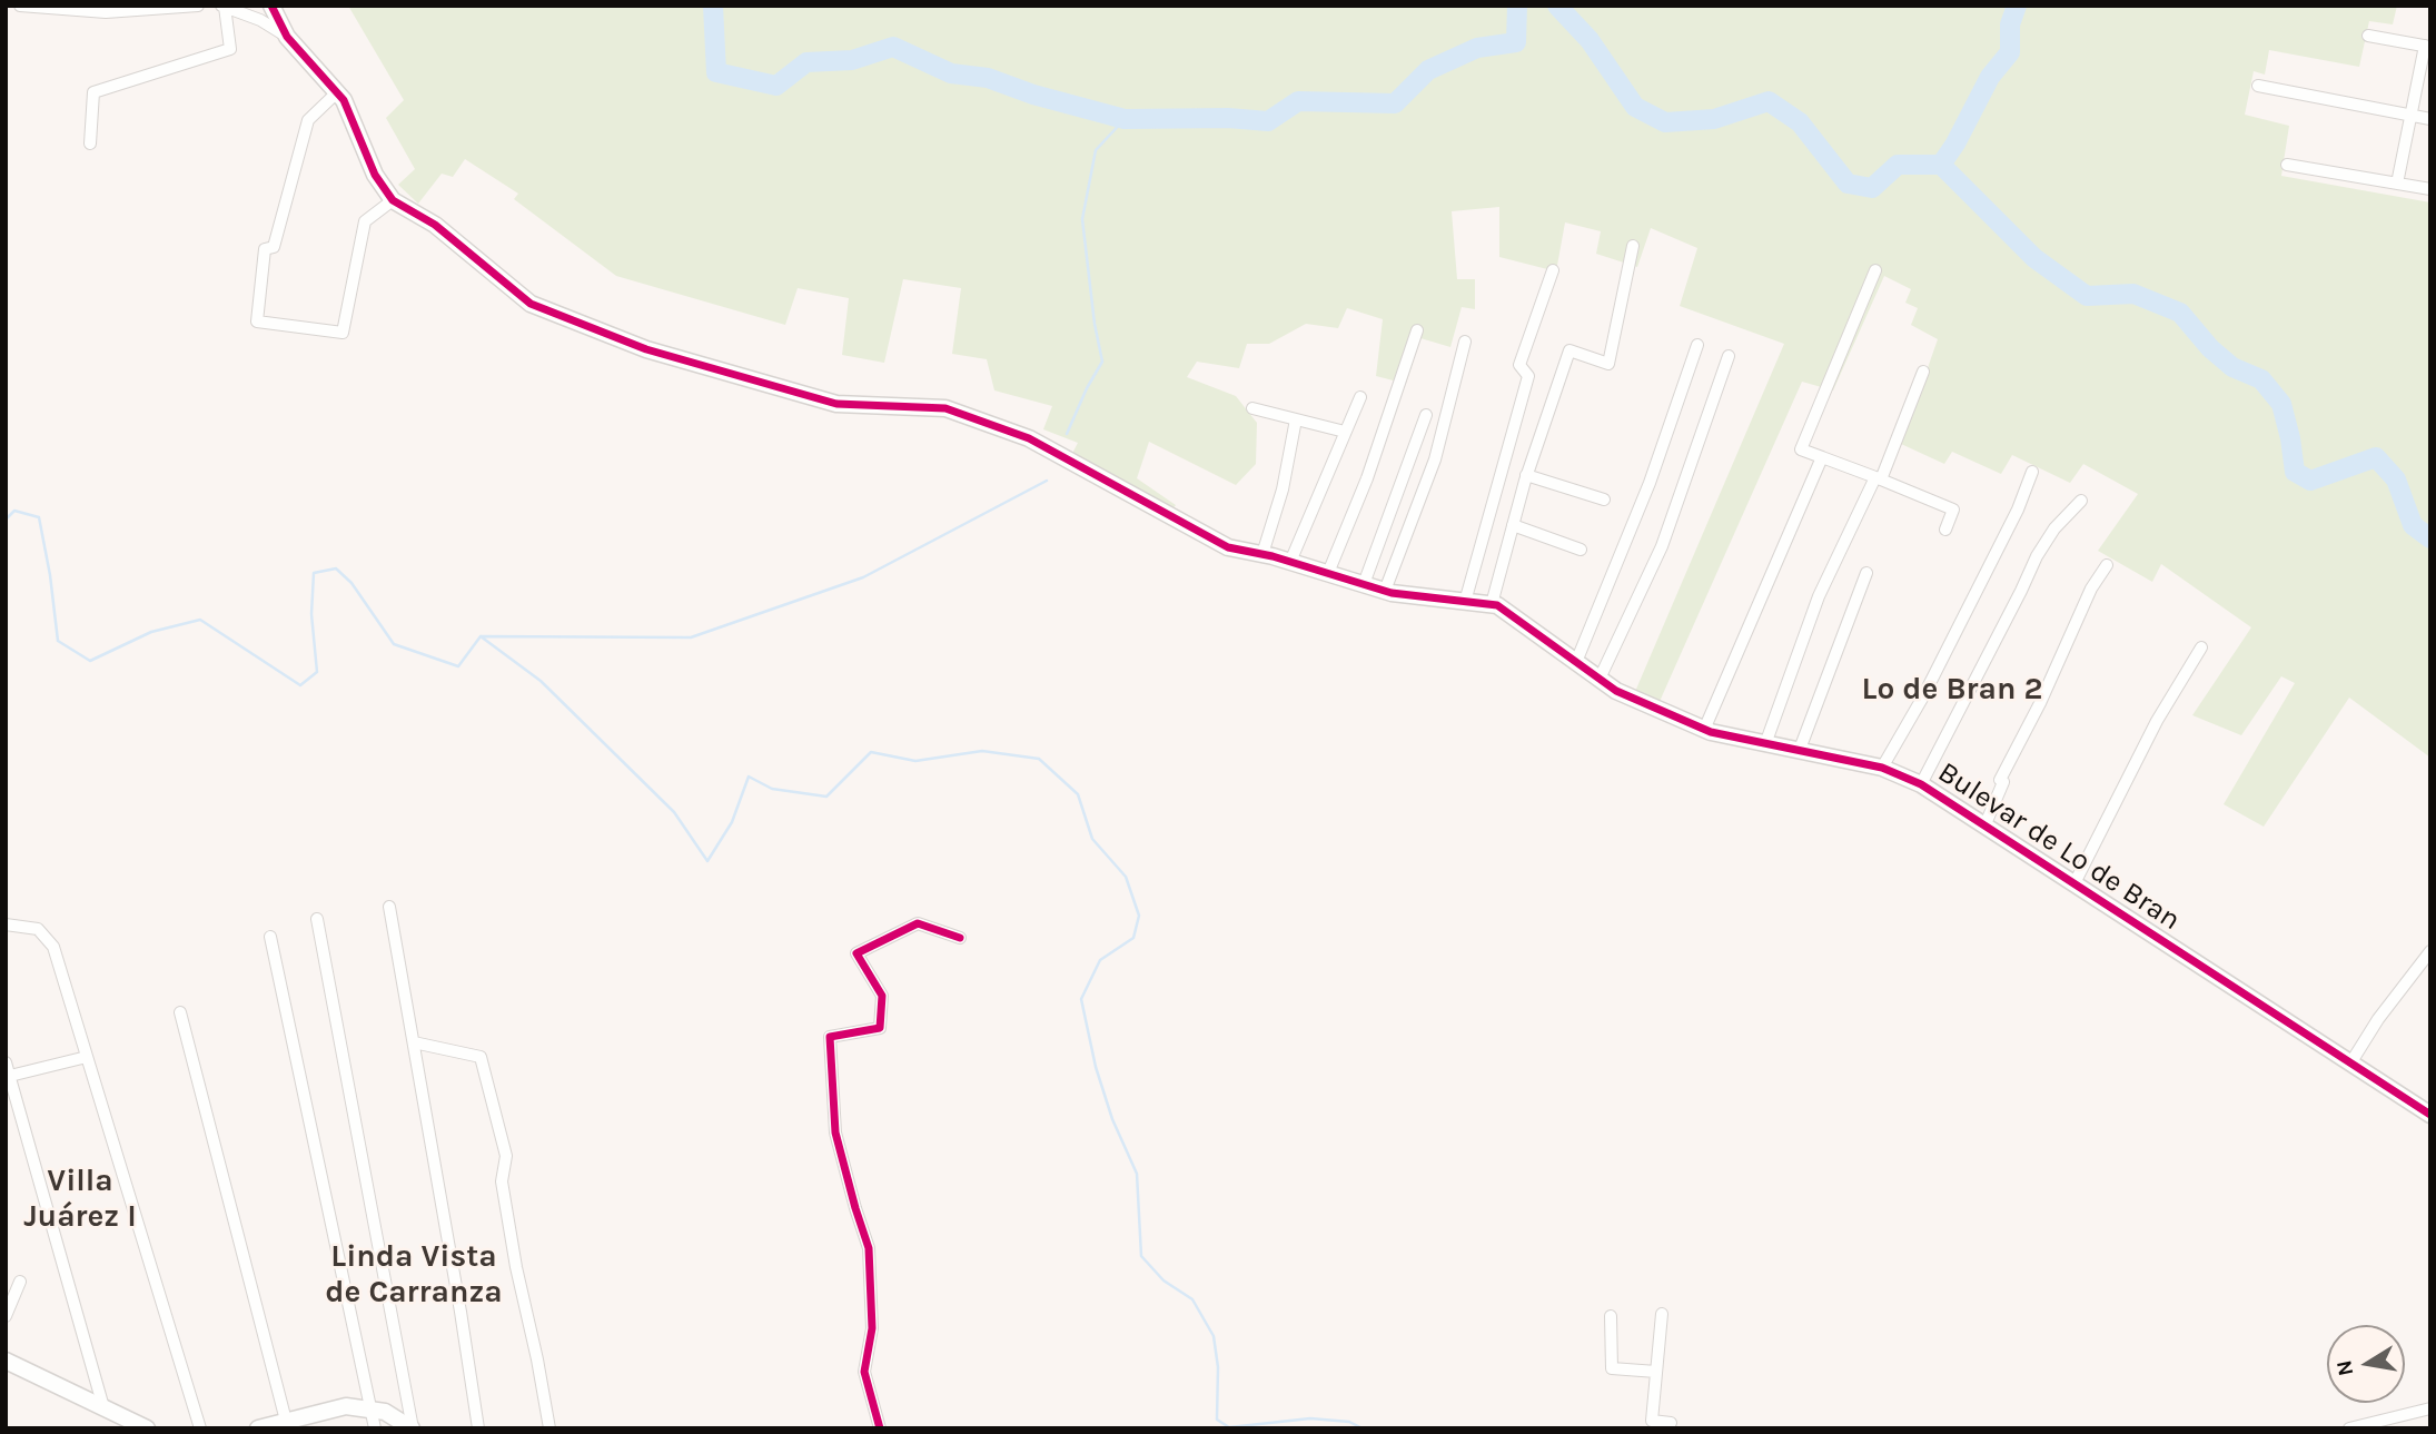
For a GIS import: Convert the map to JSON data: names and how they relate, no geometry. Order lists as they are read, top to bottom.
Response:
{
  "streets": {
    "street": ["Bulevar de Lo de Bran"]
  },
  "districts": ["Lo de Bran 2", "Villa Juárez I", "Linda Vista de Carranza"],
  "north": "left"
}
